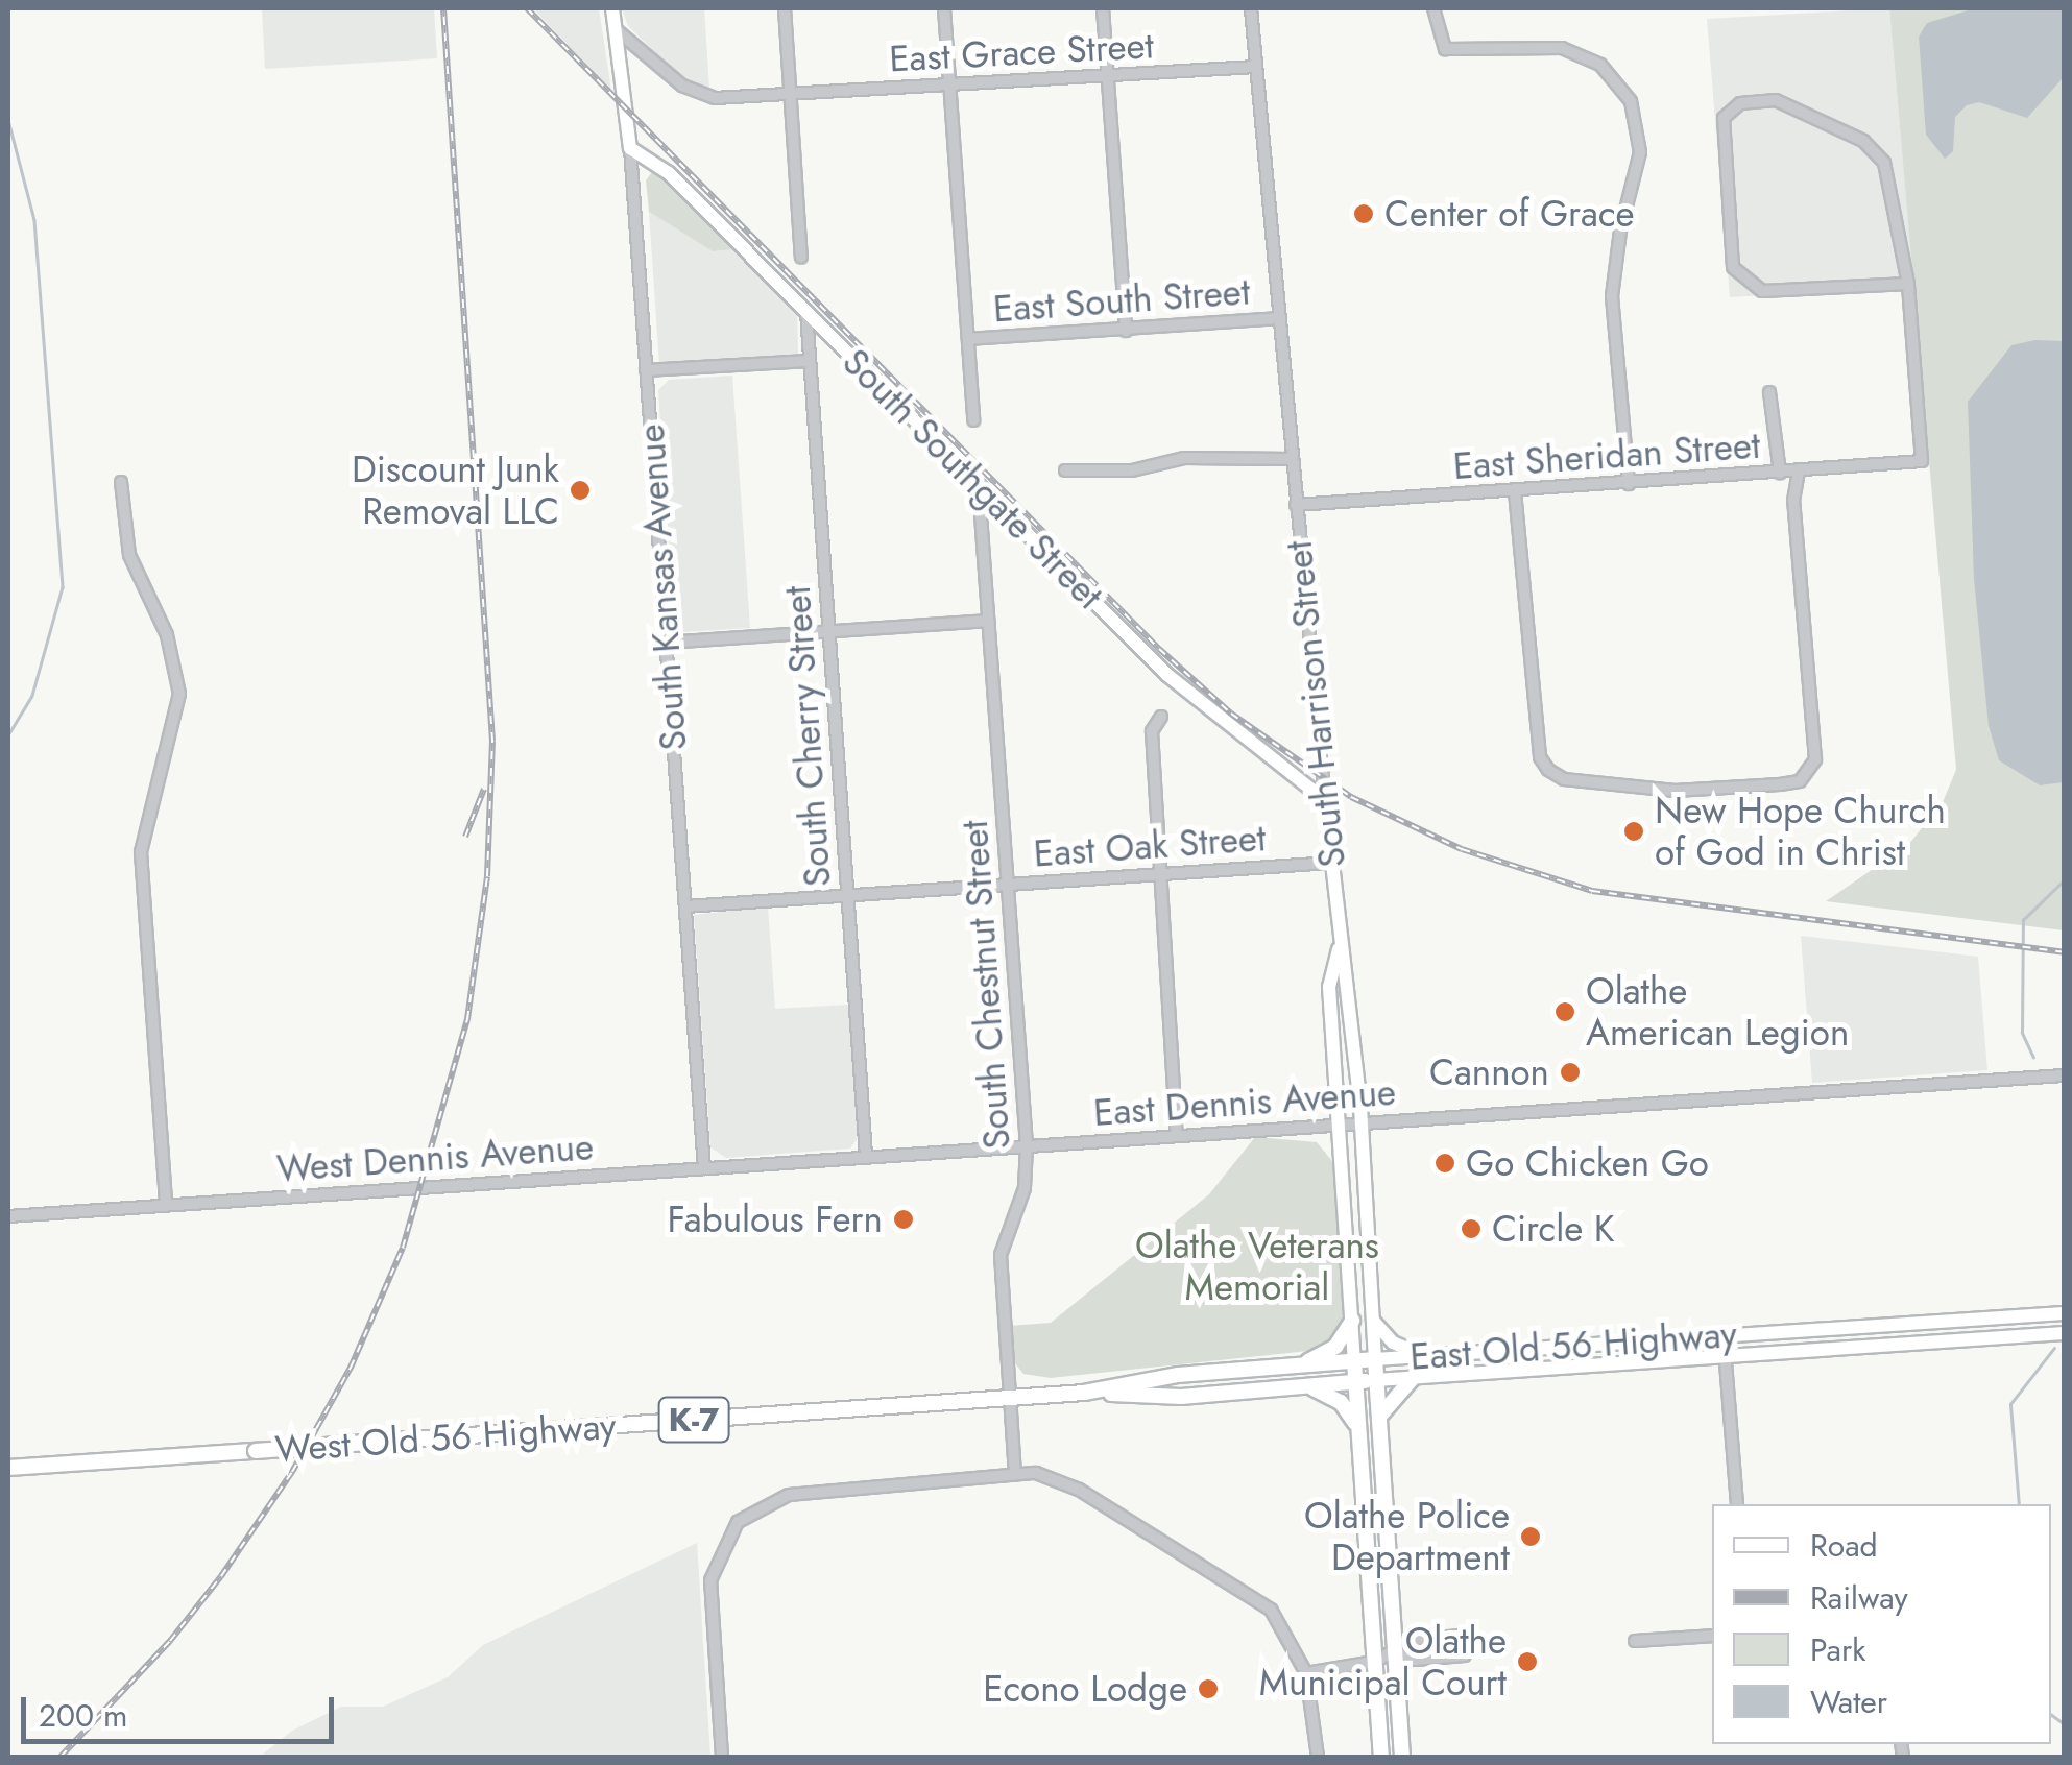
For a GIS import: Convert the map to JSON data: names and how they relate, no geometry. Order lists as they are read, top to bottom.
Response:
{
  "streets": {
    "highway": [
      "South Harrison Street",
      "East Old 56 Highway",
      "K-7",
      "West Old 56 Highway"
    ],
    "main road": ["South Southgate Street", "South Kansas Avenue"],
    "street": [
      "East Grace Street",
      "East South Street",
      "East Sheridan Street",
      "South Cherry Street",
      "East Oak Street",
      "South Chestnut Street",
      "East Dennis Avenue",
      "West Dennis Avenue"
    ]
  },
  "crossings": [
    ["East Grace Street", "South Kansas Avenue"],
    ["East Grace Street", "South Harrison Street"],
    ["East South Street", "South Harrison Street"],
    ["East Sheridan Street", "South Harrison Street"],
    ["South Southgate Street", "South Kansas Avenue"],
    ["South Southgate Street", "South Harrison Street"],
    ["South Southgate Street", "South Cherry Street"],
    ["South Southgate Street", "South Chestnut Street"],
    ["South Kansas Avenue", "East Oak Street"],
    ["South Kansas Avenue", "West Dennis Avenue"],
    ["South Harrison Street", "East Oak Street"],
    ["South Harrison Street", "East Dennis Avenue"],
    ["South Harrison Street", "East Old 56 Highway"],
    ["South Cherry Street", "East Oak Street"],
    ["South Cherry Street", "East Dennis Avenue"],
    ["South Cherry Street", "West Dennis Avenue"],
    ["East Oak Street", "South Chestnut Street"],
    ["South Chestnut Street", "East Dennis Avenue"],
    ["South Chestnut Street", "East Old 56 Highway"],
    ["South Chestnut Street", "West Old 56 Highway"],
    ["East Dennis Avenue", "West Dennis Avenue"],
    ["East Old 56 Highway", "West Old 56 Highway"]
  ],
  "parks": ["Olathe Veterans Memorial"],
  "places": [
    "Center of Grace",
    "Discount Junk Removal LLC",
    "New Hope Church of God in Christ",
    "Olathe American Legion",
    "Cannon",
    "Go Chicken Go",
    "Fabulous Fern",
    "Circle K",
    "Olathe Police Department",
    "Olathe Municipal Court",
    "Econo Lodge"
  ],
  "legend": [
    "Road",
    "Railway",
    "Park",
    "Water"
  ],
  "scale_bar": "200 m"
}
